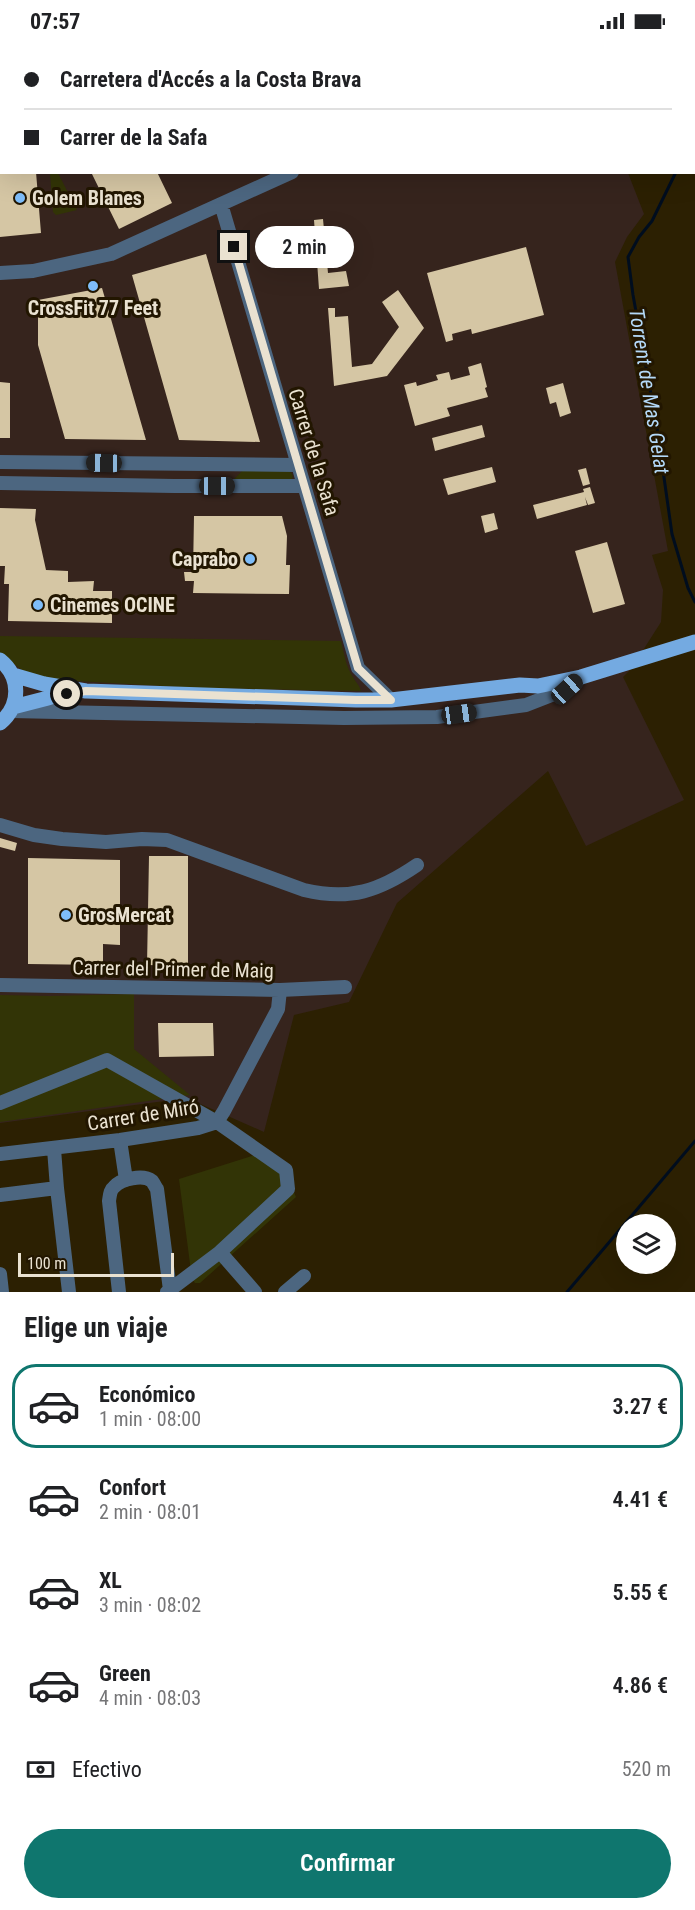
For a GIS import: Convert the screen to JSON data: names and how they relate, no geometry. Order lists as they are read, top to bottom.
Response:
{
  "streets": {
    "street": ["Carrer de la Safa", "Carrer del Primer de Maig", "Carrer de Miró"]
  },
  "crossings": [
    ["Carrer del Primer de Maig", "Carrer de Miró"]
  ],
  "water": ["Torrent de Mas Gelat"],
  "places": [
    "Golem Blanes",
    "CrossFit 77 Feet",
    "Caprabo",
    "Cinemes OCINE",
    "GrosMercat"
  ],
  "scale_bar": "100 m",
  "page": {
    "status": "07:57",
    "banner": ["Carretera d'Accés a la Costa Brava", "Carrer de la Safa"],
    "bubble": "2 min",
    "scale": "100 m",
    "heading": "Elige un viaje",
    "list": [
      {
        "name": "Económico",
        "note": "1 min · 08:00",
        "value": "3.27 €"
      },
      {
        "name": "Confort",
        "note": "2 min · 08:01",
        "value": "4.41 €"
      },
      {
        "name": "XL",
        "note": "3 min · 08:02",
        "value": "5.55 €"
      },
      {
        "name": "Green",
        "note": "4 min · 08:03",
        "value": "4.86 €"
      }
    ],
    "pay": ["Efectivo", "520 m"],
    "buttons": "Confirmar"
  }
}
